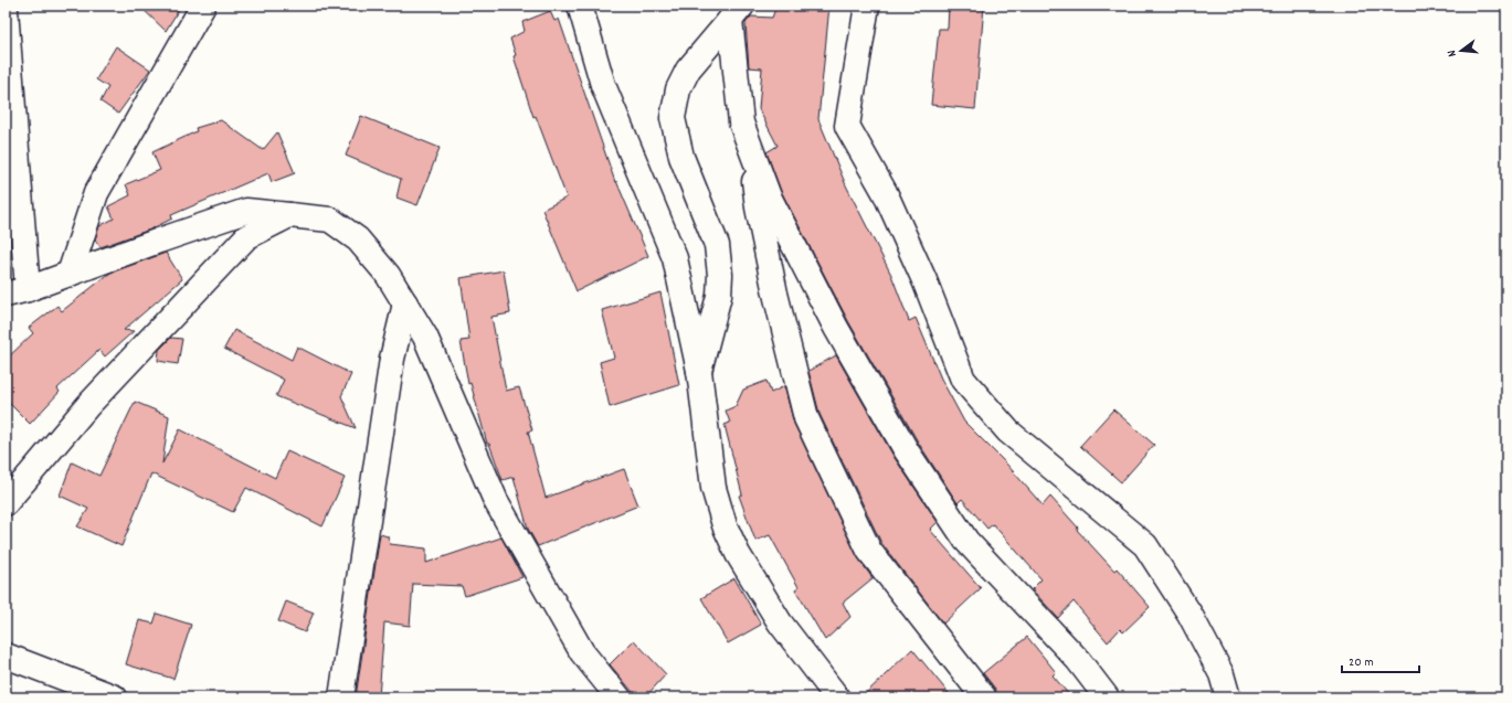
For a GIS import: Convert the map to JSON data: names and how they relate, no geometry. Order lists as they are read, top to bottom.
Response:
{
  "scale_bar": "20 m",
  "north": "left"
}
